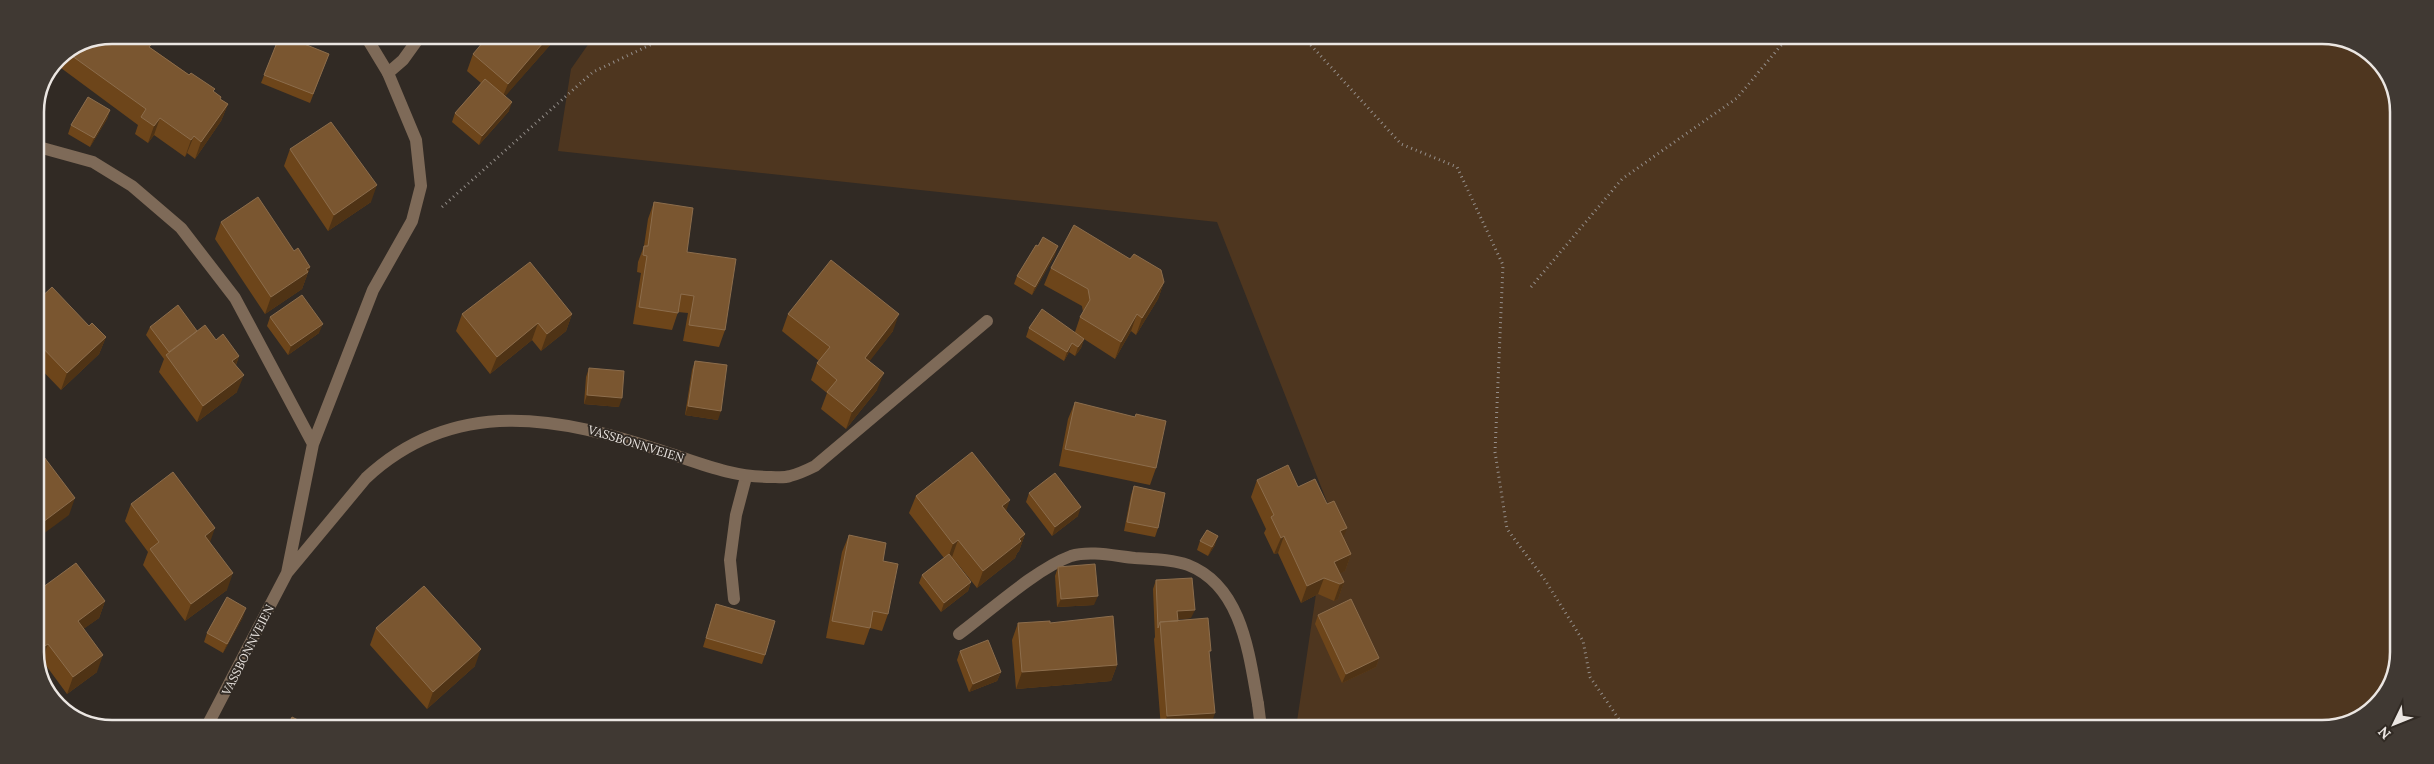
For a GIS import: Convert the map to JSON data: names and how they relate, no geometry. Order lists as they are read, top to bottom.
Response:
{
  "streets": {
    "street": ["VASSBONNVEIEN"]
  },
  "north": "bottom left"
}
